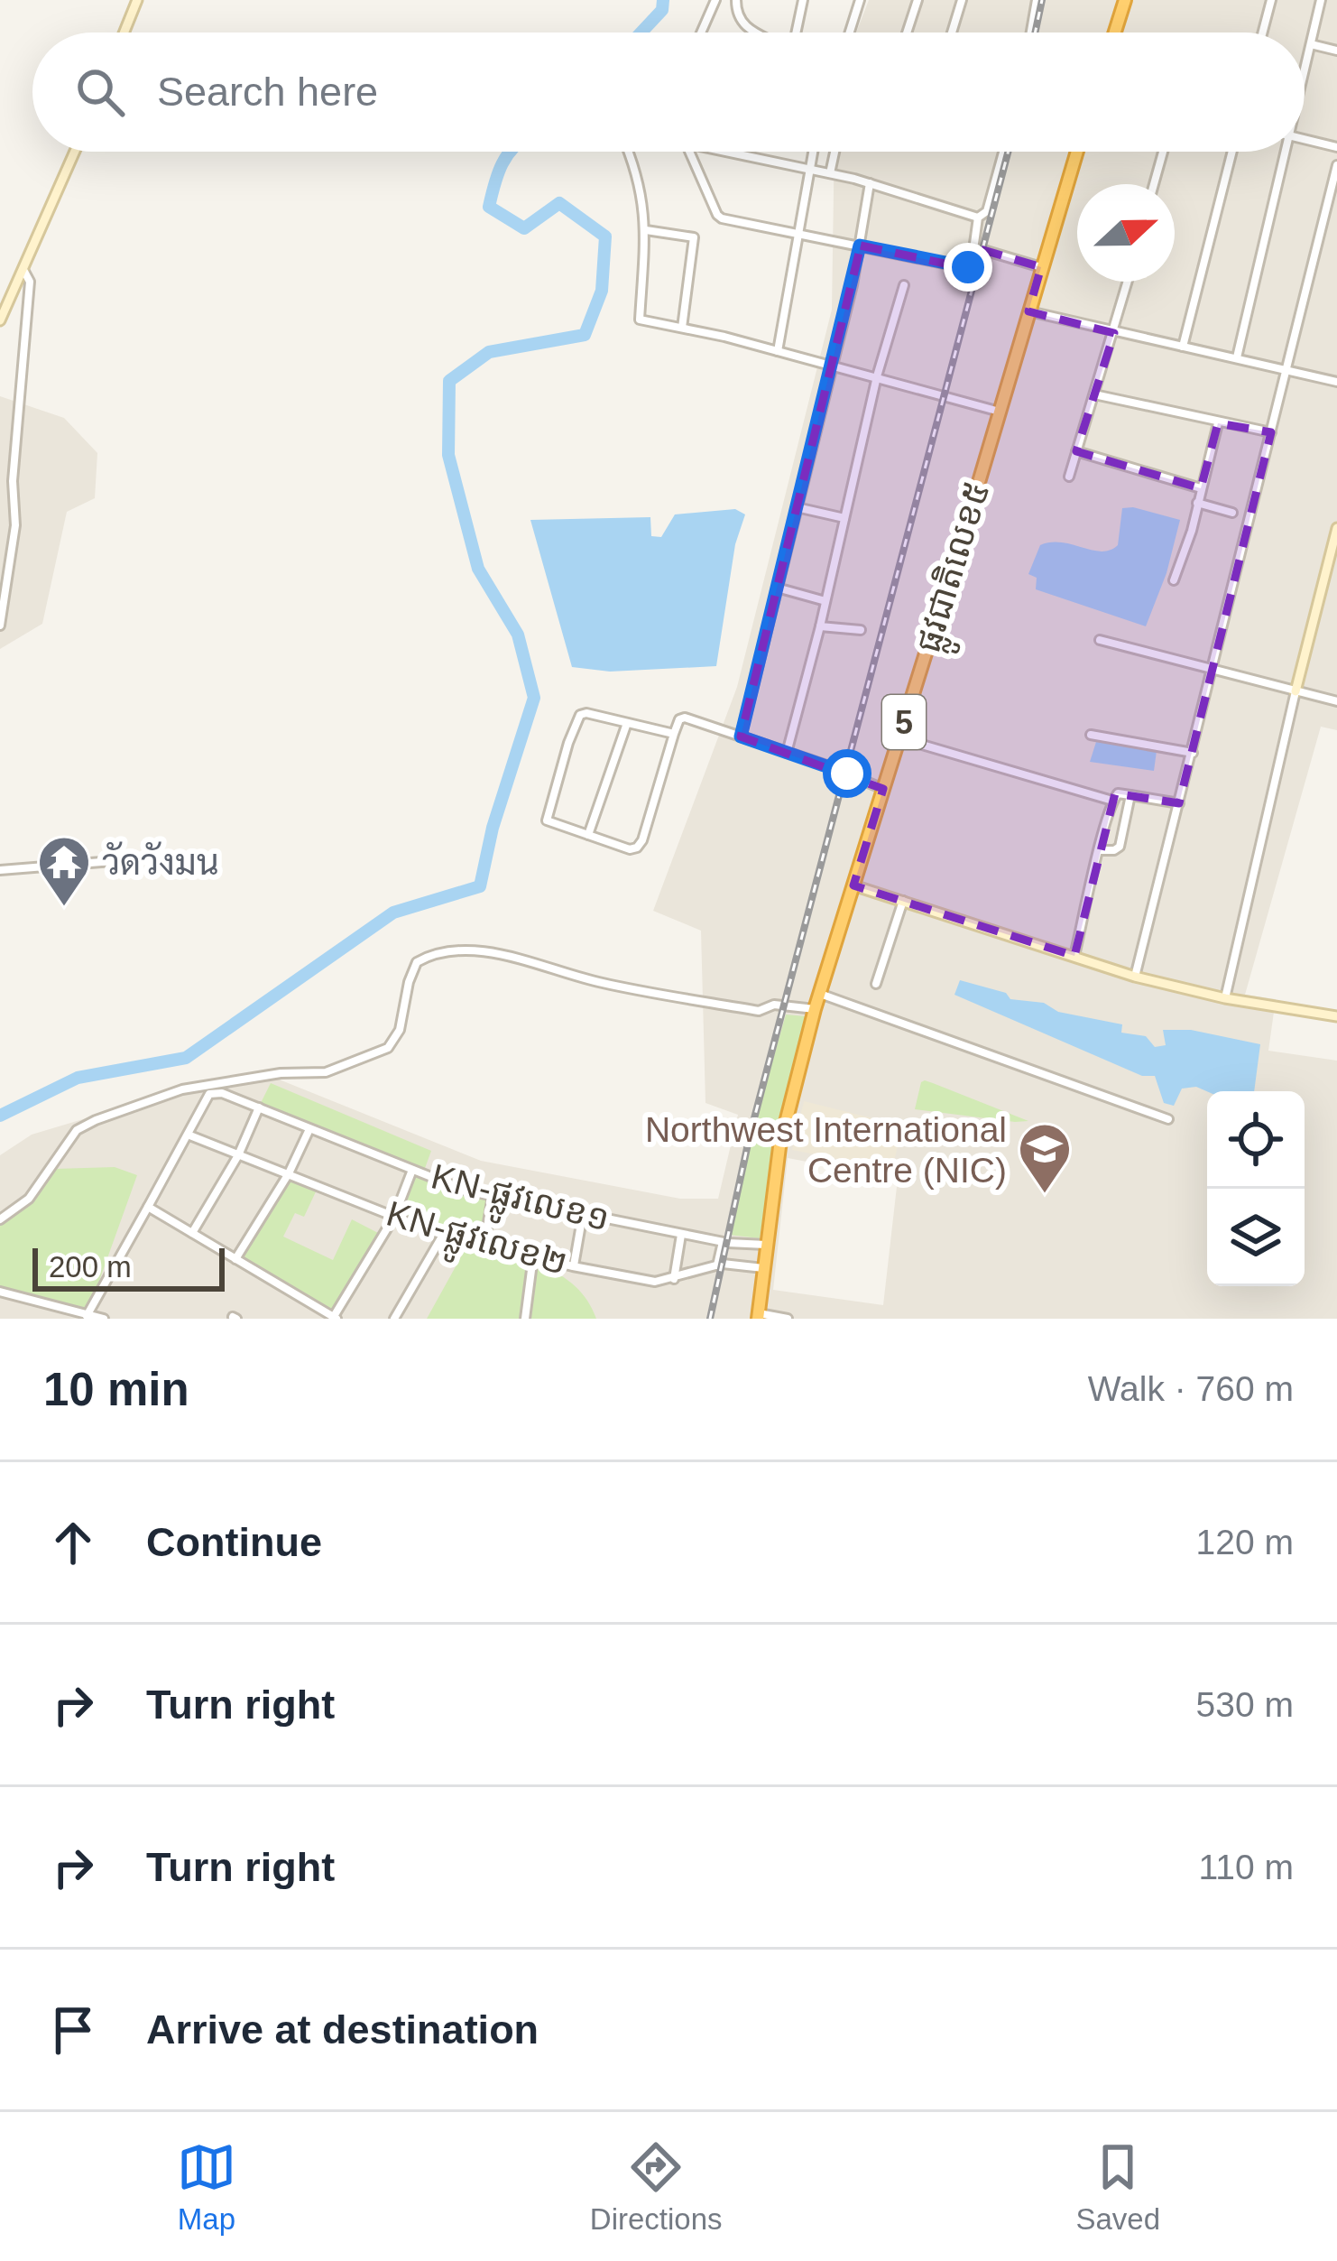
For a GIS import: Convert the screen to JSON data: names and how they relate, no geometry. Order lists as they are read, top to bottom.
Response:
{
  "streets": {
    "highway": ["ផ្លូវជាតិលេខ៥", "5"],
    "street": ["KN-ផ្លូវលេខ១", "KN-ផ្លូវលេខ២"]
  },
  "crossings": [
    ["ផ្លូវជាតិលេខ៥", "KN-ផ្លូវលេខ១"],
    ["KN-ផ្លូវលេខ១", "KN-ផ្លូវលេខ២"]
  ],
  "places": {
    "temple": ["วัดวังมน"],
    "school or university": ["Northwest International Centre (NIC)"]
  },
  "scale_bar": "200 m",
  "north": "right",
  "page": {
    "search": "Search here",
    "scale": "200 m",
    "heading": ["10 min", "Walk · 760 m"],
    "list": [
      ["Continue", "120 m"],
      ["Turn right", "530 m"],
      ["Turn right", "110 m"],
      "Arrive at destination"
    ],
    "nav": ["Map", "Directions", "Saved"]
  }
}
